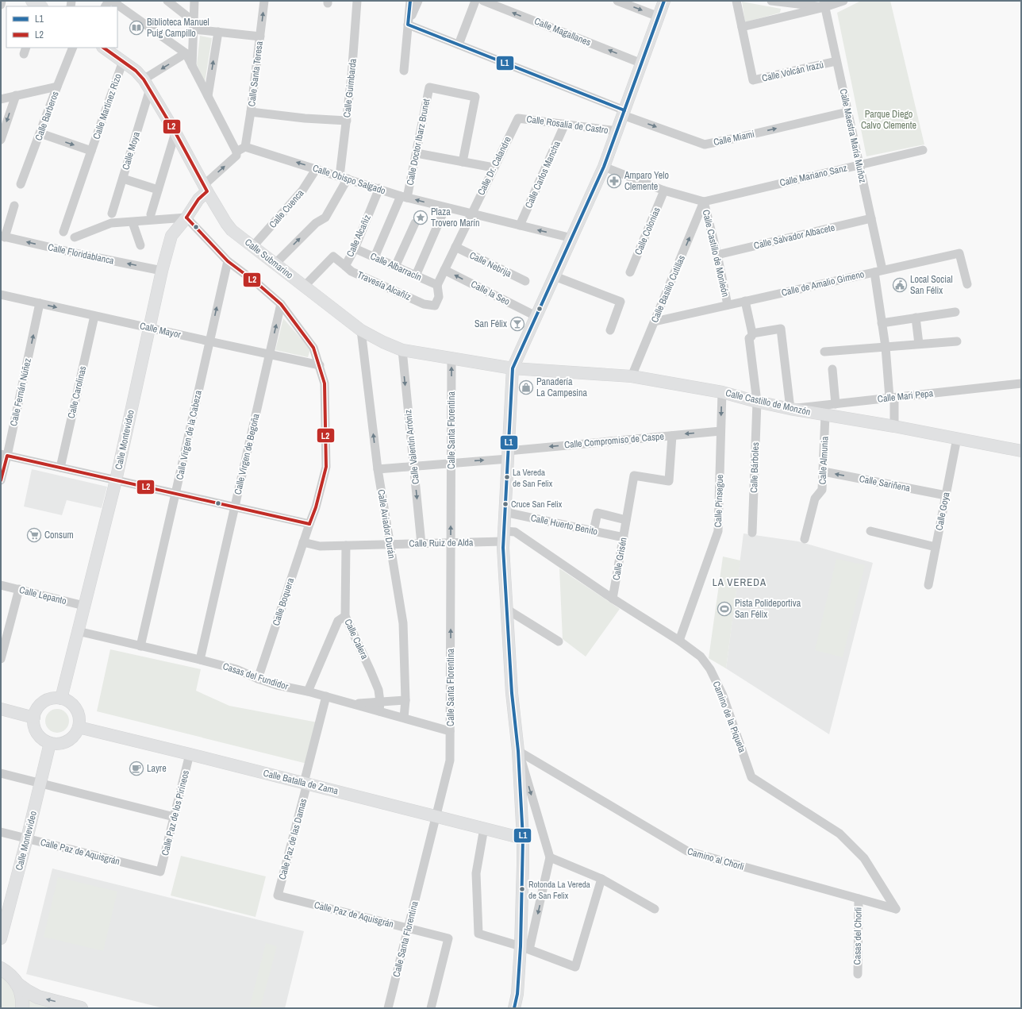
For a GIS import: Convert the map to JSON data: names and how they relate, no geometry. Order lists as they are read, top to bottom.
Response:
{
  "streets": {
    "main road": [
      "Calle Submarino",
      "Calle Castillo de Monzón",
      "Calle Montevideo",
      "Calle Batalla de Zama"
    ],
    "street": [
      "Calle Magallanes",
      "Calle Volcán Irazú",
      "Calle Santa Teresa",
      "Calle Guimbarda",
      "Calle Martínez Rizo",
      "Calle Barberos",
      "Calle Rosalía de Castro",
      "Calle Maestra María Muñoz",
      "Calle Miami",
      "Calle Doctor Ibarz Brunet",
      "Calle Moya",
      "Calle Dr. Calandre",
      "Calle Carlos Mancha",
      "Calle Mariano Sanz",
      "Calle Obispo Salgado",
      "Calle Cuenca",
      "Calle Colonias",
      "Calle Alcañíz",
      "Calle Salvador Albacete",
      "Calle Castillo de Monleón",
      "Calle Floridablanca",
      "Calle Nebrija",
      "Calle Albarracín",
      "Calle de Amalio Gimeno",
      "Travesía Alcañíz",
      "Calle Basilio Cutillas",
      "Calle la Seo",
      "Calle Mayor",
      "Calle Fernán Núñez",
      "Calle Carolinas",
      "Calle Mari Pepa",
      "Calle Santa Florentina",
      "Calle Virgen de la Cabeza",
      "Calle Compromiso de Caspe",
      "Calle Valentín Arróniz",
      "Calle Virgen de Begoña",
      "Calle Almunia",
      "Calle Bárboles",
      "Calle Sariñena",
      "Calle Pinsegue",
      "Calle Goya",
      "Calle Aviador Durán",
      "Calle Huerto Benito",
      "Calle Ruiz de Alda",
      "Calle Grisén",
      "Calle Lepanto",
      "Calle Boquera",
      "Calle Calera",
      "Casas del Fundidor",
      "Camino de la Piqueta",
      "Calle Paz de los Pirineos",
      "Calle Paz de las Damas",
      "Calle Paz de Aquisgrán",
      "Camino al Chorli",
      "Casas del Chorli"
    ]
  },
  "crossings": [
    ["Calle Volcán Irazú", "Calle Maestra María Muñoz"],
    ["Calle Santa Teresa", "Calle Obispo Salgado"],
    ["Calle Guimbarda", "Calle Obispo Salgado"],
    ["Calle Guimbarda", "Calle Submarino"],
    ["Calle Martínez Rizo", "Calle Barberos"],
    ["Calle Martínez Rizo", "Calle Submarino"],
    ["Calle Rosalía de Castro", "Calle Dr. Calandre"],
    ["Calle Rosalía de Castro", "Calle Carlos Mancha"],
    ["Calle Maestra María Muñoz", "Calle Miami"],
    ["Calle Maestra María Muñoz", "Calle Mariano Sanz"],
    ["Calle Maestra María Muñoz", "Calle Salvador Albacete"],
    ["Calle Maestra María Muñoz", "Calle de Amalio Gimeno"],
    ["Calle Maestra María Muñoz", "Calle Mari Pepa"],
    ["Calle Maestra María Muñoz", "Calle Castillo de Monzón"],
    ["Calle Doctor Ibarz Brunet", "Calle Obispo Salgado"],
    ["Calle Doctor Ibarz Brunet", "Calle Albarracín"],
    ["Calle Moya", "Calle Submarino"],
    ["Calle Dr. Calandre", "Calle Obispo Salgado"],
    ["Calle Dr. Calandre", "Calle Nebrija"],
    ["Calle Dr. Calandre", "Calle Albarracín"],
    ["Calle Dr. Calandre", "Travesía Alcañíz"],
    ["Calle Dr. Calandre", "Calle la Seo"],
    ["Calle Carlos Mancha", "Calle Obispo Salgado"],
    ["Calle Mariano Sanz", "Calle Castillo de Monleón"],
    ["Calle Mariano Sanz", "Calle Basilio Cutillas"],
    ["Calle Obispo Salgado", "Calle Cuenca"],
    ["Calle Obispo Salgado", "Calle Alcañíz"],
    ["Calle Cuenca", "Calle Submarino"],
    ["Calle Alcañíz", "Calle Submarino"],
    ["Calle Alcañíz", "Calle Albarracín"],
    ["Calle Alcañíz", "Travesía Alcañíz"],
    ["Calle Salvador Albacete", "Calle Castillo de Monleón"],
    ["Calle Castillo de Monleón", "Calle de Amalio Gimeno"],
    ["Calle Castillo de Monleón", "Calle Basilio Cutillas"],
    ["Calle Floridablanca", "Calle Montevideo"],
    ["Calle Submarino", "Calle Castillo de Monzón"],
    ["Calle Submarino", "Calle Santa Florentina"],
    ["Calle Submarino", "Calle Montevideo"],
    ["Calle Submarino", "Calle Valentín Arróniz"],
    ["Calle Submarino", "Calle Aviador Durán"],
    ["Calle Albarracín", "Travesía Alcañíz"],
    ["Calle de Amalio Gimeno", "Calle Basilio Cutillas"],
    ["Calle Basilio Cutillas", "Calle Castillo de Monzón"],
    ["Calle Mayor", "Calle Fernán Núñez"],
    ["Calle Mayor", "Calle Carolinas"],
    ["Calle Mayor", "Calle Virgen de la Cabeza"],
    ["Calle Mayor", "Calle Montevideo"],
    ["Calle Mayor", "Calle Virgen de Begoña"],
    ["Calle Mayor", "Calle Boquera"],
    ["Calle Mari Pepa", "Calle Castillo de Monzón"],
    ["Calle Castillo de Monzón", "Calle Almunia"],
    ["Calle Castillo de Monzón", "Calle Bárboles"],
    ["Calle Castillo de Monzón", "Calle Pinsegue"],
    ["Calle Castillo de Monzón", "Calle Goya"],
    ["Calle Santa Florentina", "Calle Compromiso de Caspe"],
    ["Calle Santa Florentina", "Calle Ruiz de Alda"],
    ["Calle Santa Florentina", "Casas del Fundidor"],
    ["Calle Santa Florentina", "Calle Batalla de Zama"],
    ["Calle Santa Florentina", "Calle Paz de Aquisgrán"],
    ["Calle Virgen de la Cabeza", "Calle Boquera"],
    ["Calle Virgen de la Cabeza", "Casas del Fundidor"],
    ["Calle Montevideo", "Calle Lepanto"],
    ["Calle Montevideo", "Calle Boquera"],
    ["Calle Montevideo", "Casas del Fundidor"],
    ["Calle Montevideo", "Calle Batalla de Zama"],
    ["Calle Montevideo", "Calle Paz de Aquisgrán"],
    ["Calle Compromiso de Caspe", "Calle Valentín Arróniz"],
    ["Calle Compromiso de Caspe", "Calle Pinsegue"],
    ["Calle Compromiso de Caspe", "Calle Aviador Durán"],
    ["Calle Compromiso de Caspe", "Calle Grisén"],
    ["Calle Valentín Arróniz", "Calle Ruiz de Alda"],
    ["Calle Virgen de Begoña", "Calle Boquera"],
    ["Calle Virgen de Begoña", "Casas del Fundidor"],
    ["Calle Almunia", "Calle Sariñena"],
    ["Calle Sariñena", "Calle Goya"],
    ["Calle Pinsegue", "Camino de la Piqueta"],
    ["Calle Aviador Durán", "Calle Ruiz de Alda"],
    ["Calle Aviador Durán", "Casas del Fundidor"],
    ["Calle Huerto Benito", "Calle Grisén"],
    ["Calle Ruiz de Alda", "Calle Boquera"],
    ["Calle Ruiz de Alda", "Calle Calera"],
    ["Calle Ruiz de Alda", "Camino de la Piqueta"],
    ["Calle Grisén", "Camino de la Piqueta"],
    ["Calle Boquera", "Casas del Fundidor"],
    ["Calle Calera", "Casas del Fundidor"],
    ["Casas del Fundidor", "Calle Paz de las Damas"],
    ["Camino de la Piqueta", "Camino al Chorli"],
    ["Calle Batalla de Zama", "Calle Paz de los Pirineos"],
    ["Calle Batalla de Zama", "Calle Paz de las Damas"],
    ["Calle Paz de los Pirineos", "Calle Paz de Aquisgrán"],
    ["Calle Paz de las Damas", "Calle Paz de Aquisgrán"],
    ["Camino al Chorli", "Casas del Chorli"]
  ],
  "one_way": [
    "Calle Magallanes",
    "Calle Guimbarda",
    "Calle Floridablanca",
    "Calle Basilio Cutillas",
    "Calle la Seo",
    "Calle Fernán Núñez",
    "Calle Santa Florentina",
    "Calle Valentín Arróniz",
    "Calle Aviador Durán"
  ],
  "districts": ["LA VEREDA"],
  "parks": ["Parque Diego Calvo Clemente"],
  "places": {
    "library": ["Biblioteca Manuel Puig Campillo"],
    "pharmacy": ["Amparo Yelo Clemente"],
    "place": ["Plaza Trovero Marín"],
    "public building": ["Local Social San Félix"],
    "bar": ["San Félix"],
    "shop": ["Panadería La Campesina"],
    "other": ["La Vereda de San Felix", "Cruce San Felix", "Rotonda La Vereda de San Felix"],
    "supermarket": ["Consum"],
    "sports": ["Pista Polideportiva San Félix"],
    "cafe": ["Layre"]
  },
  "lines": ["transit line L1", "transit line L2"],
  "legend": ["L1", "L2"]
}
